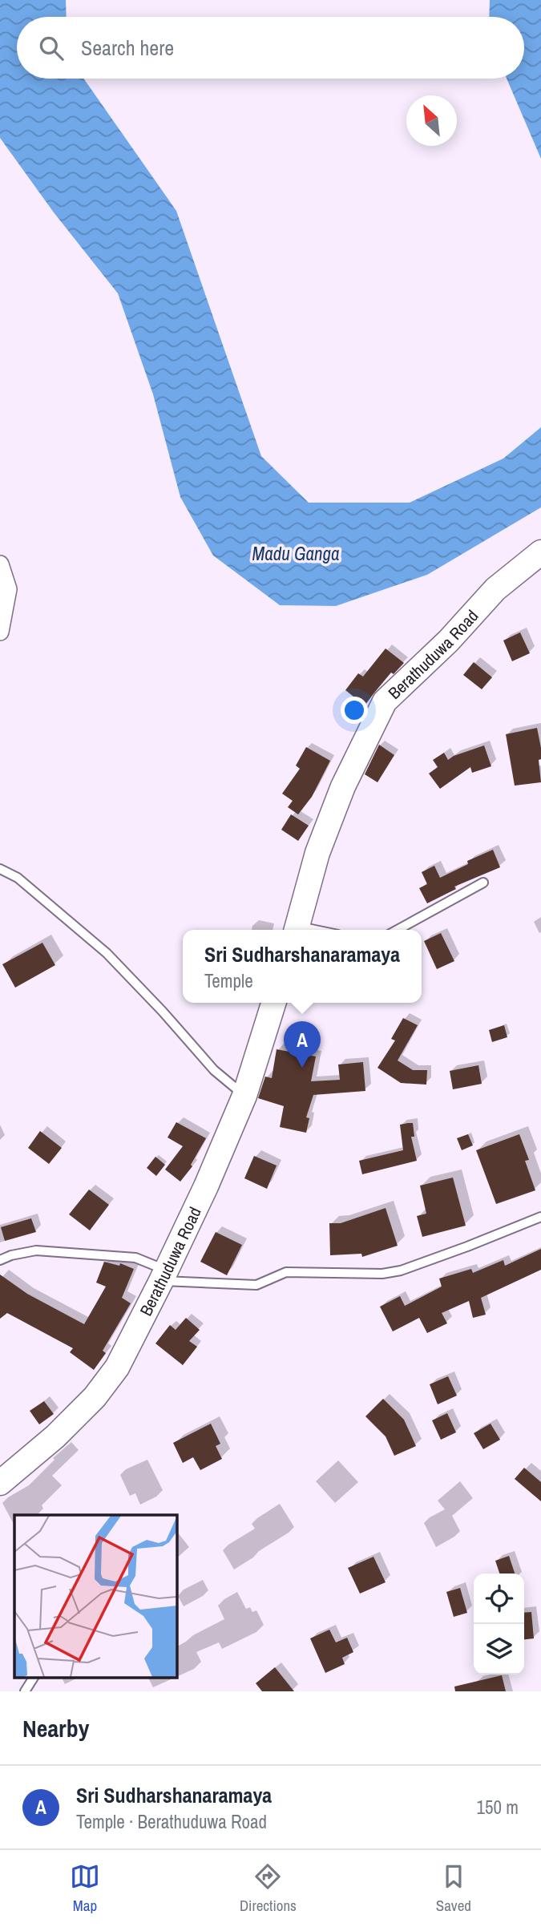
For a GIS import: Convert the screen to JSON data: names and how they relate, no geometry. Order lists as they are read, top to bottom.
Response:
{
  "streets": {
    "street": ["Berathuduwa Road"]
  },
  "water": ["Madu Ganga"],
  "north": "top left",
  "page": {
    "search": "Search here",
    "popup": ["Sri Sudharshanaramaya", "Temple"],
    "pins": "A",
    "heading": "Nearby",
    "list": [
      {
        "mark": "A",
        "name": "Sri Sudharshanaramaya",
        "note": "Temple · Berathuduwa Road",
        "value": "150 m"
      }
    ],
    "nav": ["Map", "Directions", "Saved"]
  }
}
